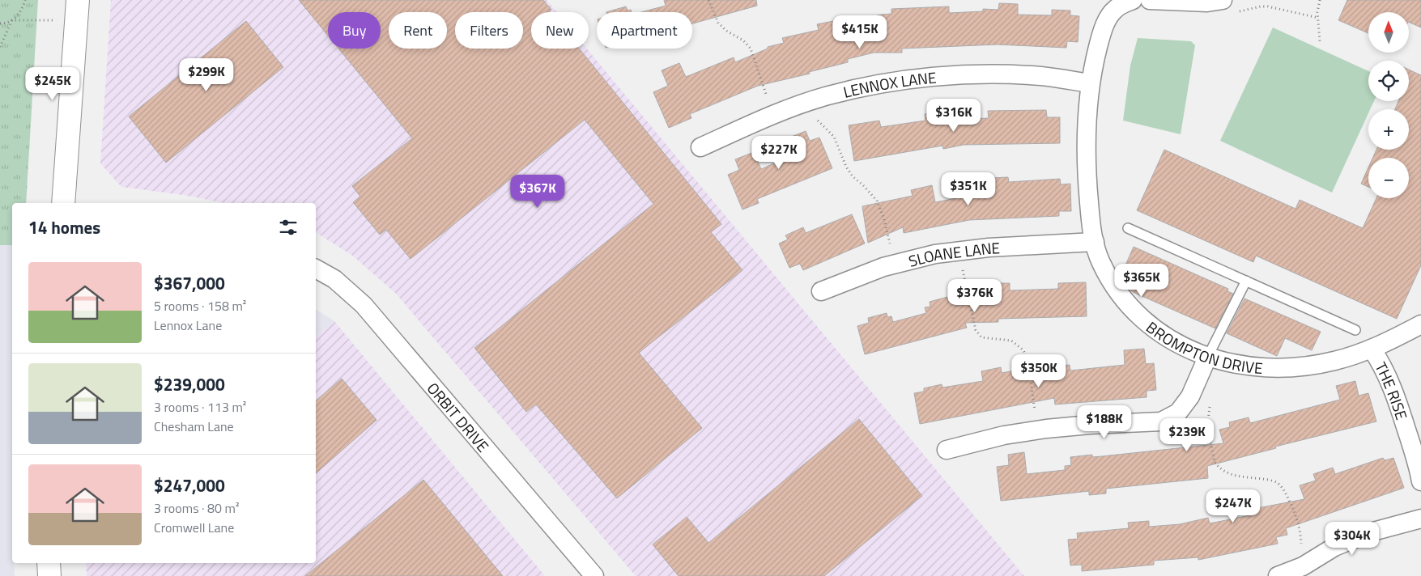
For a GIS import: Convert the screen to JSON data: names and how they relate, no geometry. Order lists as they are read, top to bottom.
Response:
{
  "streets": {
    "street": [
      "LENNOX LANE",
      "SLOANE LANE",
      "BROMPTON DRIVE",
      "THE RISE",
      "ORBIT DRIVE"
    ]
  },
  "crossings": [
    ["LENNOX LANE", "BROMPTON DRIVE"],
    ["SLOANE LANE", "BROMPTON DRIVE"],
    ["BROMPTON DRIVE", "THE RISE"]
  ],
  "north": "top",
  "page": {
    "map_buttons": ["+", "−"],
    "chip": [
      "Buy",
      "Rent",
      "Filters",
      "New",
      "Apartment"
    ],
    "price": [
      "$415K",
      "$299K",
      "$245K",
      "$316K",
      "$227K",
      "$351K",
      "$367K",
      "$365K",
      "$376K",
      "$350K",
      "$188K",
      "$239K",
      "$247K",
      "$304K"
    ],
    "heading": "14 homes",
    "list": [
      {
        "name": "$367,000",
        "note": "5 rooms · 158 m² · Lennox Lane"
      },
      {
        "name": "$239,000",
        "note": "3 rooms · 113 m² · Chesham Lane"
      },
      {
        "name": "$247,000",
        "note": "3 rooms · 80 m² · Cromwell Lane"
      }
    ]
  }
}
